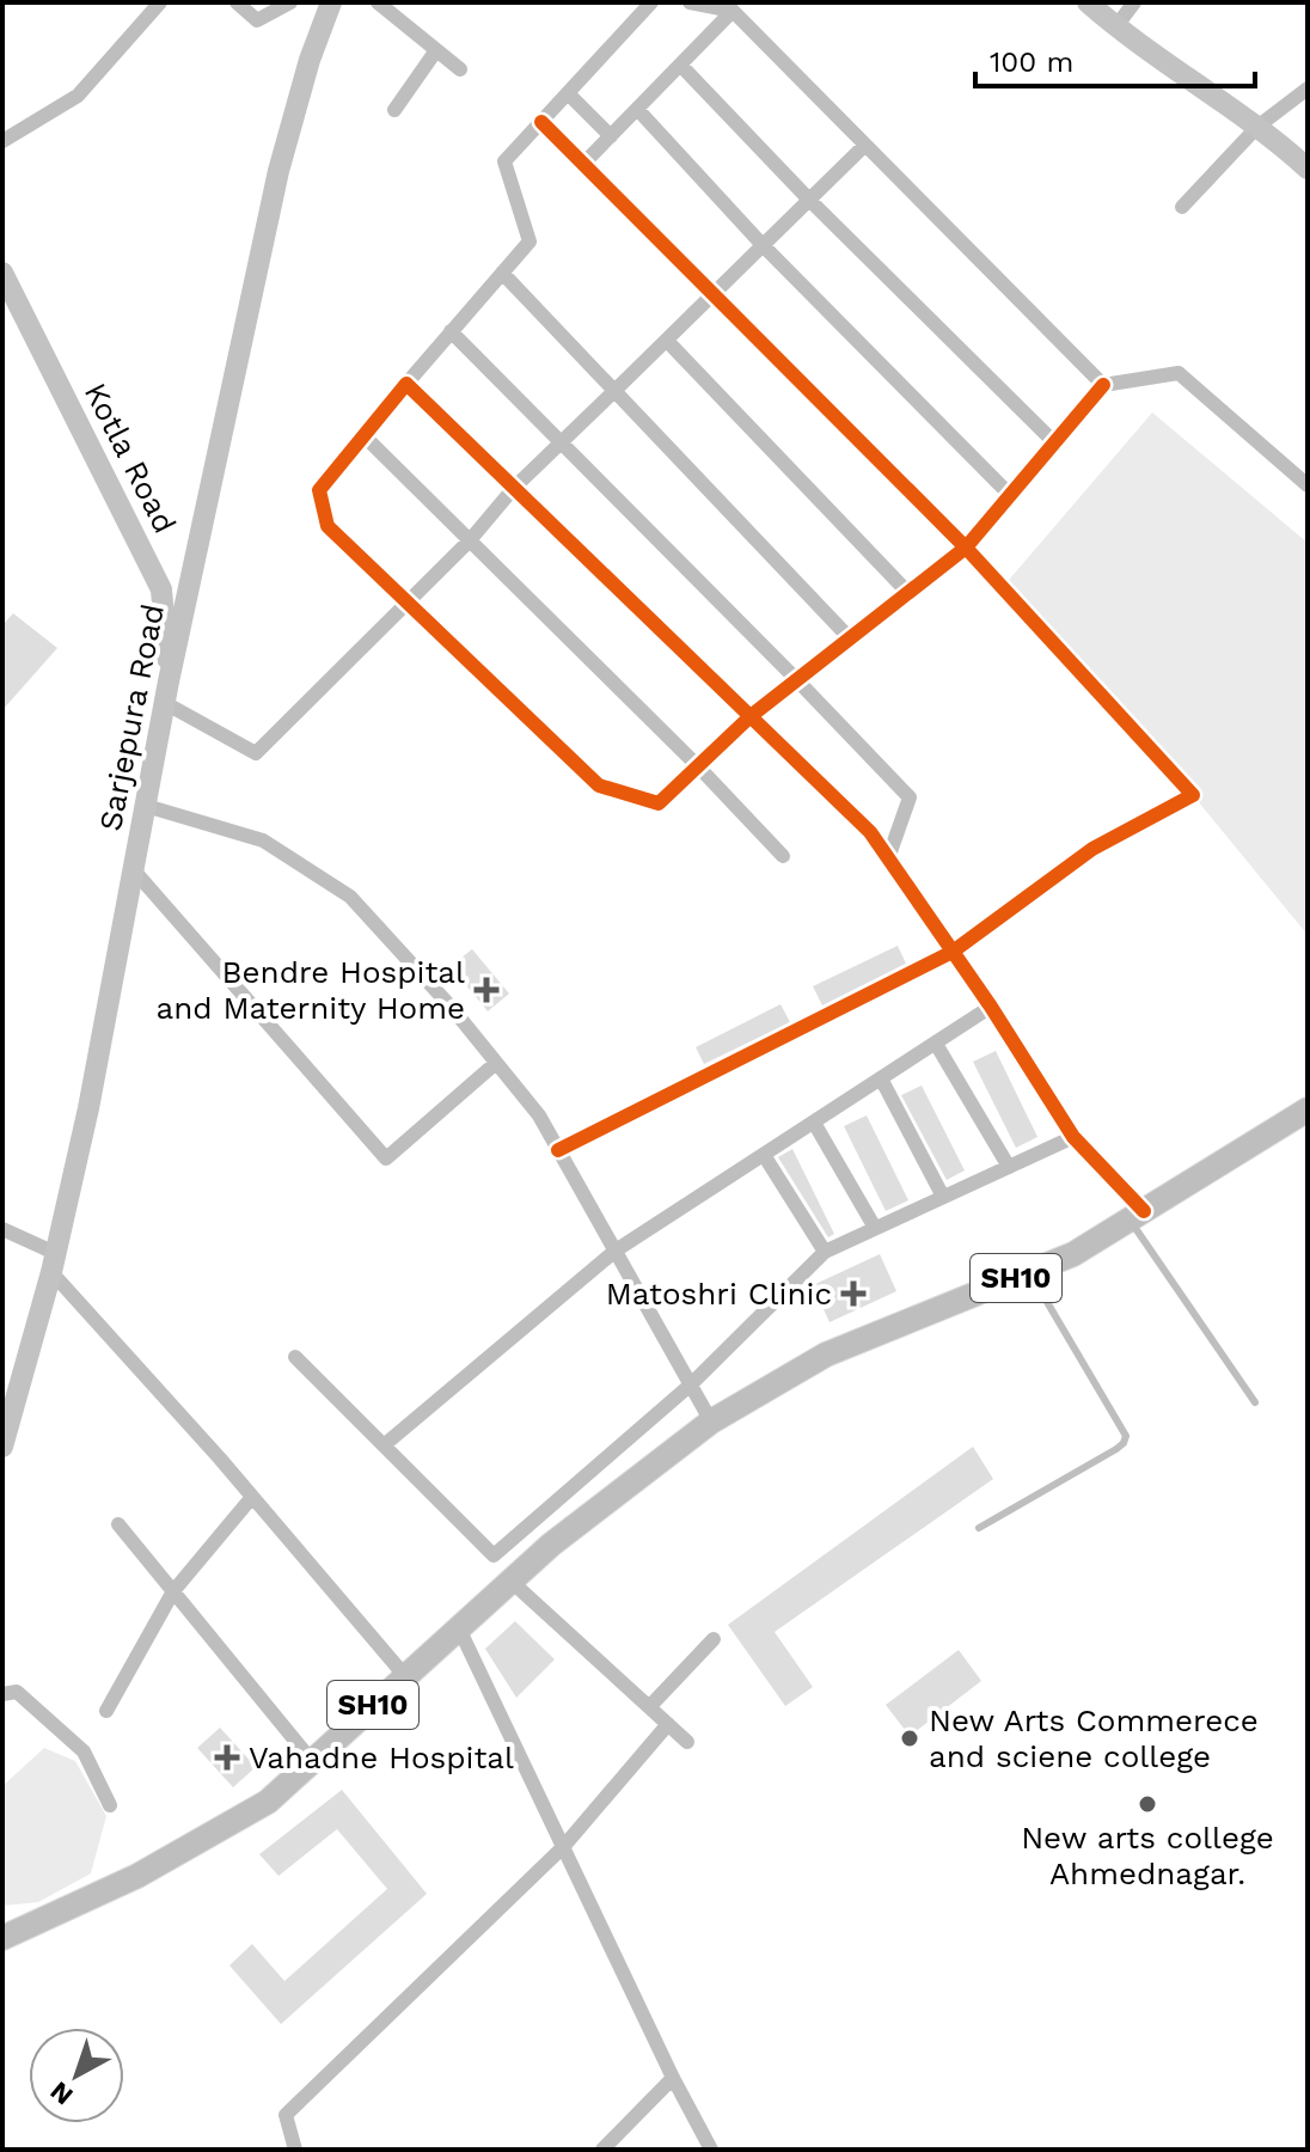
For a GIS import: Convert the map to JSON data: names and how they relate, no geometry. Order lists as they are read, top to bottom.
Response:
{
  "streets": {
    "main road": ["SH10"],
    "street": ["Kotla Road", "Sarjepura Road"]
  },
  "crossings": [
    ["Kotla Road", "Sarjepura Road"]
  ],
  "places": {
    "health": ["Bendre Hospital and Maternity Home", "Matoshri Clinic", "Vahadne Hospital"],
    "other": ["New Arts Commerece and sciene college", "New arts college Ahmednagar."]
  },
  "scale_bar": "100 m",
  "north": "bottom left"
}
